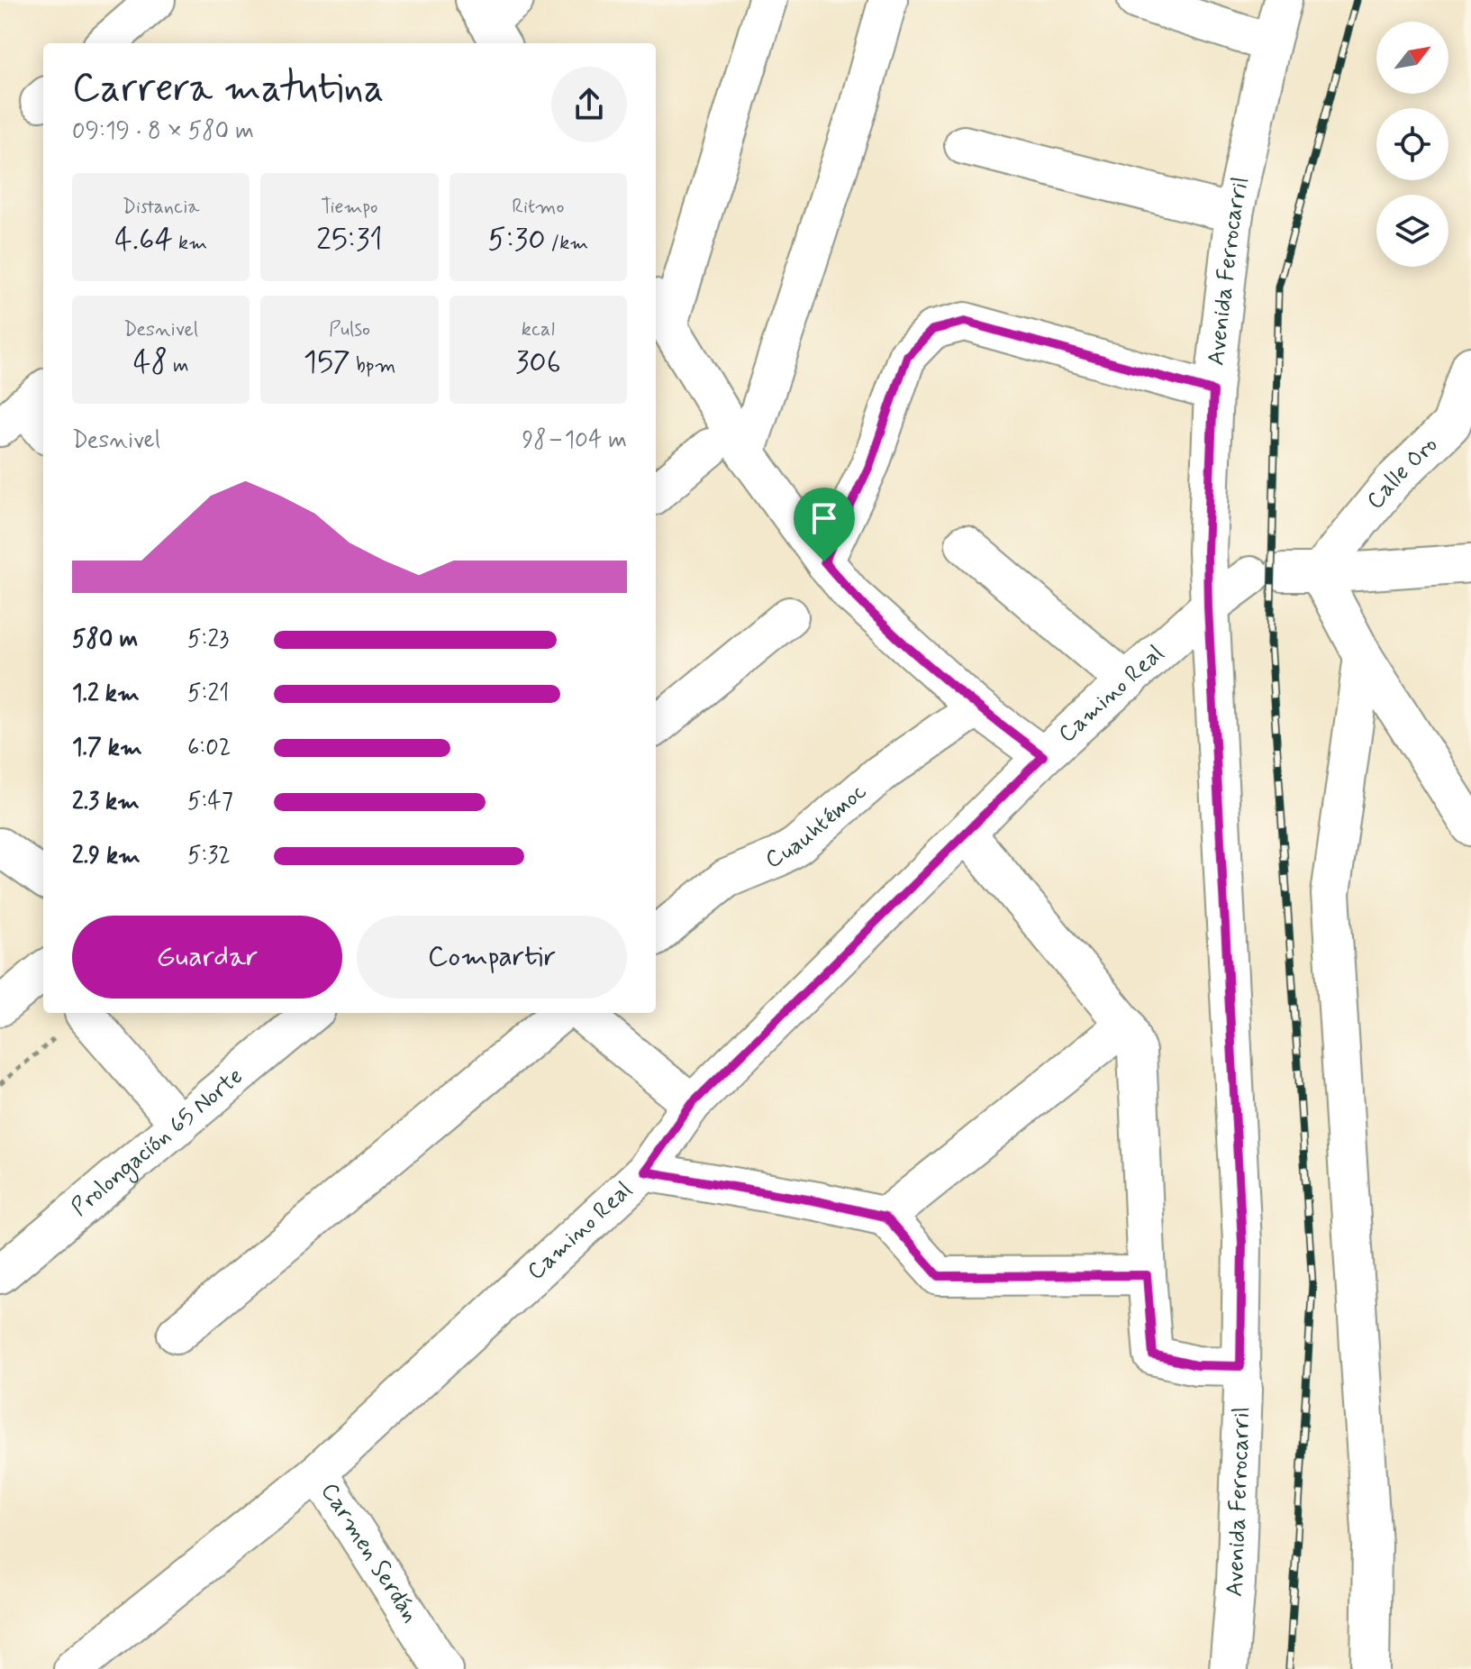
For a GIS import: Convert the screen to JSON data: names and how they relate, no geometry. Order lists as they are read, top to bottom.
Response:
{
  "streets": {
    "street": [
      "Avenida Ferrocarril",
      "Calle Oro",
      "Camino Real",
      "Cuauhtémoc",
      "Prolongación 65 Norte",
      "Carmen Serdán"
    ]
  },
  "crossings": [
    ["Avenida Ferrocarril", "Calle Oro"],
    ["Avenida Ferrocarril", "Camino Real"],
    ["Calle Oro", "Camino Real"],
    ["Camino Real", "Carmen Serdán"]
  ],
  "north": "top right",
  "page": {
    "heading": ["Carrera matutina", "09:19 · 8 × 580 m"],
    "stats": [
      ["Distancia", "4.64 km"],
      ["Tiempo", "25:31"],
      ["Ritmo", "5:30 /km"],
      ["Desnivel", "48 m"],
      ["Pulso", "157 bpm"],
      ["kcal", "306"]
    ],
    "chart": ["Desnivel", "98–104 m"],
    "list": [
      {
        "name": "580 m",
        "note": "5:23"
      },
      {
        "name": "1.2 km",
        "note": "5:21"
      },
      {
        "name": "1.7 km",
        "note": "6:02"
      },
      {
        "name": "2.3 km",
        "note": "5:47"
      },
      {
        "name": "2.9 km",
        "note": "5:32"
      }
    ],
    "buttons": ["Guardar", "Compartir"]
  }
}
